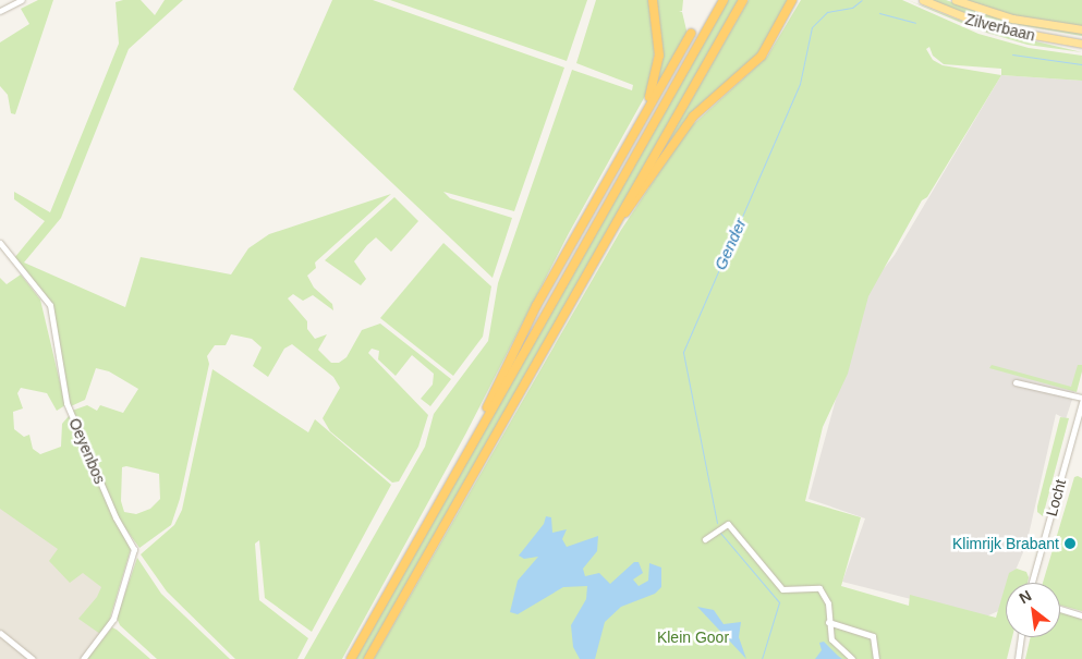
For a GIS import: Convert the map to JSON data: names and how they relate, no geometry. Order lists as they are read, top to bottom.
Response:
{
  "streets": {
    "main road": ["Zilverbaan"],
    "street": ["Oeyenbos", "Locht"]
  },
  "water": ["Gender"],
  "parks": ["Klein Goor"],
  "places": ["Klimrijk Brabant"],
  "north": "top left"
}
